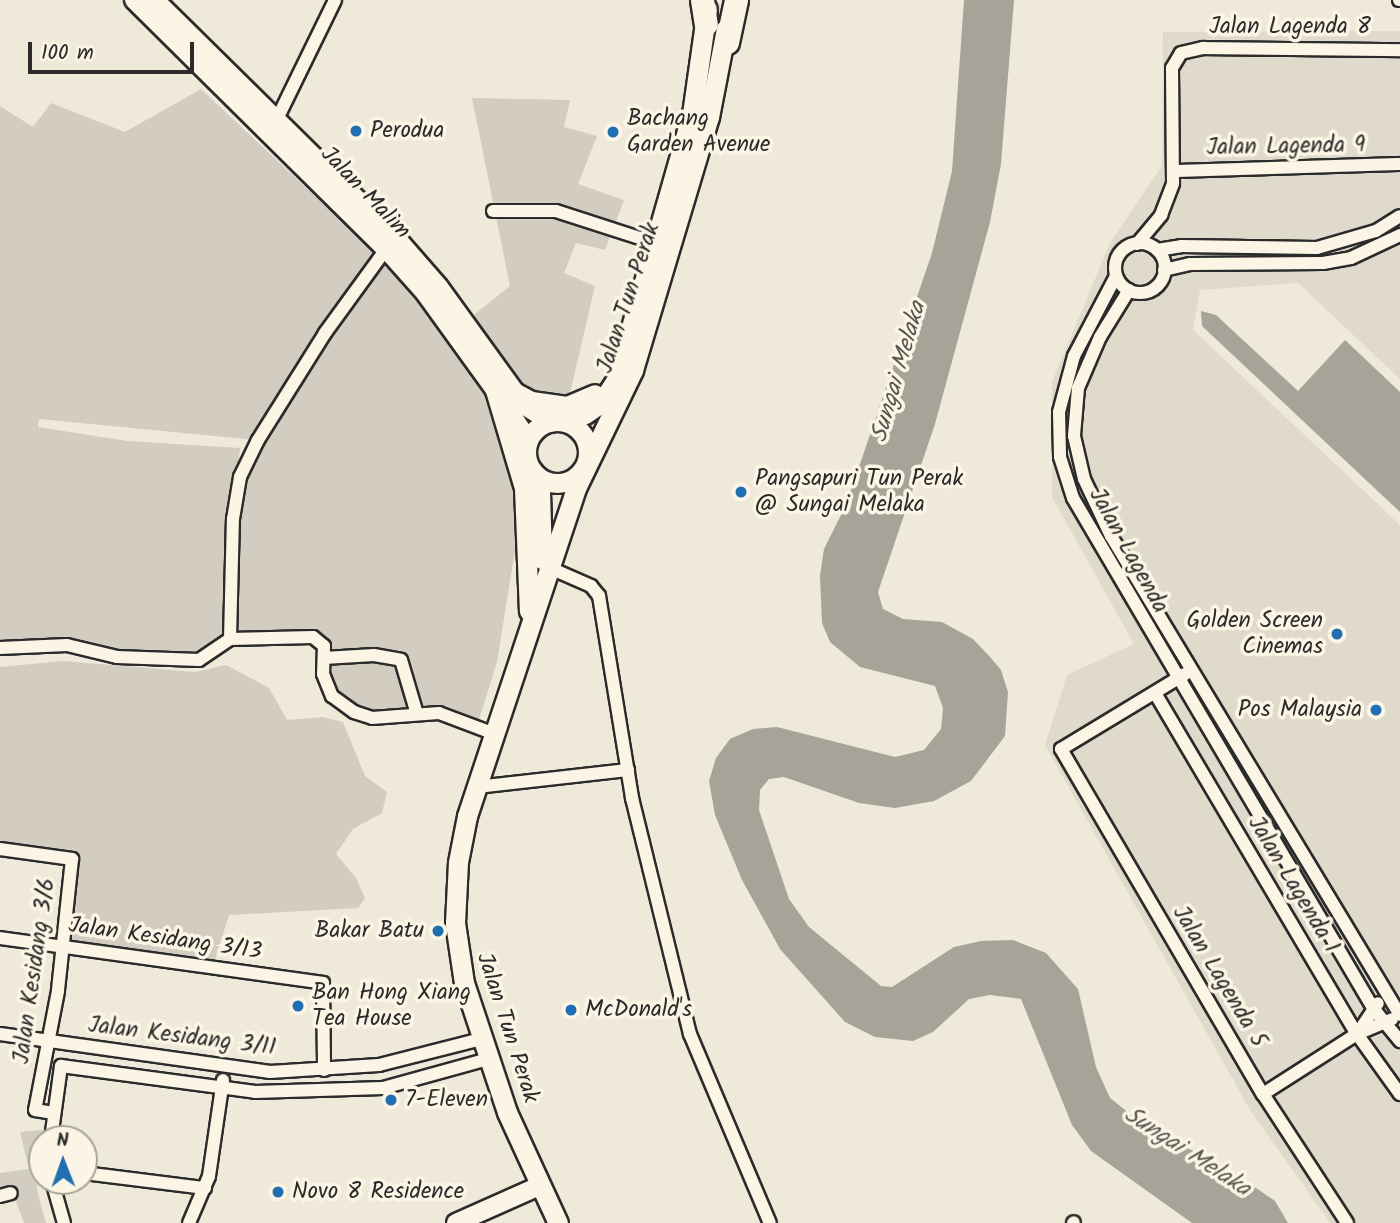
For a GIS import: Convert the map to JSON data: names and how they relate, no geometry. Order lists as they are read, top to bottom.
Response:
{
  "streets": {
    "main road": ["Jalan Malim", "Jalan Tun Perak"],
    "street": [
      "Jalan Lagenda 8",
      "Jalan Lagenda 9",
      "Jalan Lagenda",
      "Jalan Lagenda 1",
      "Jalan Kesidang 3/13",
      "Jalan Kesidang 3/6",
      "Jalan Lagenda 5",
      "Jalan Kesidang 3/11"
    ]
  },
  "crossings": [
    ["Jalan Lagenda 8", "Jalan Lagenda 9"],
    ["Jalan Malim", "Jalan Tun Perak"],
    ["Jalan Tun Perak", "Jalan Kesidang 3/11"],
    ["Jalan Lagenda 1", "Jalan Lagenda 5"],
    ["Jalan Kesidang 3/13", "Jalan Kesidang 3/6"],
    ["Jalan Kesidang 3/13", "Jalan Kesidang 3/11"],
    ["Jalan Kesidang 3/6", "Jalan Kesidang 3/11"]
  ],
  "water": ["Sungai Melaka"],
  "places": [
    "Perodua",
    "Bachang Garden Avenue",
    "Pangsapuri Tun Perak @ Sungai Melaka",
    "Golden Screen Cinemas",
    "Pos Malaysia",
    "Bakar Batu",
    "Ban Hong Xiang Tea House",
    "McDonald's",
    "7-Eleven",
    "Novo 8 Residence"
  ],
  "scale_bar": "100 m",
  "north": "top"
}
